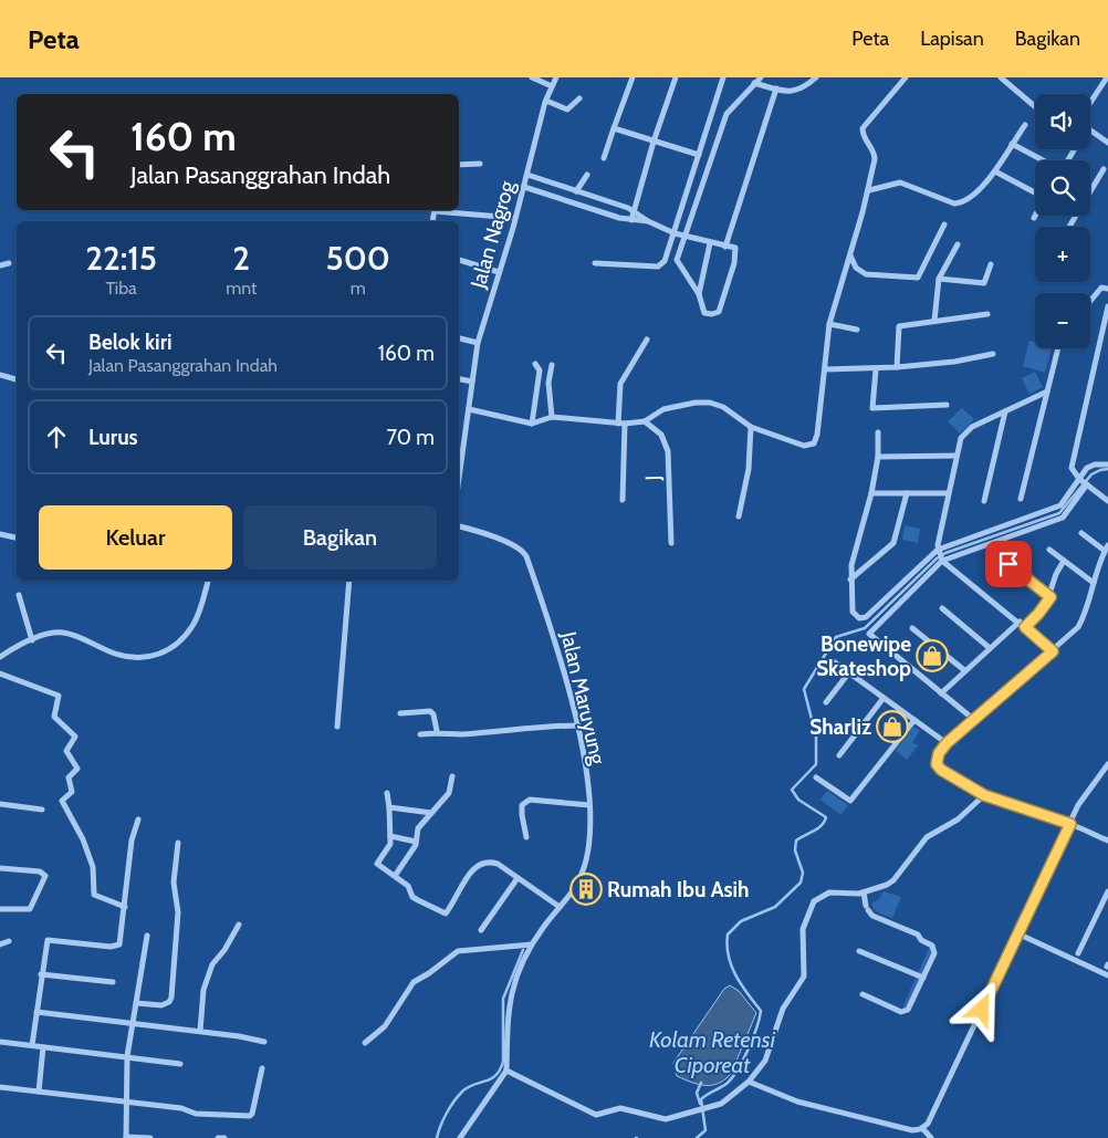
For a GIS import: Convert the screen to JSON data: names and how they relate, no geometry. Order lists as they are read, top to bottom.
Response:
{
  "streets": {
    "street": ["Jalan Nagrog", "J", "Jalan Maruyung"]
  },
  "water": ["Kolam Retensi Ciporeat"],
  "places": {
    "shop": ["Bonewipe Skateshop", "Sharliz"],
    "building": ["Rumah Ibu Asih"]
  },
  "page": {
    "header": "Peta",
    "nav": ["Peta", "Lapisan", "Bagikan"],
    "map_buttons": ["+", "−"],
    "turn": ["160 m", "Jalan Pasanggrahan Indah"],
    "eta": [
      "22:15",
      "Tiba",
      "2",
      "mnt",
      "500",
      "m"
    ],
    "list": [
      {
        "name": "Belok kiri",
        "note": "Jalan Pasanggrahan Indah",
        "value": "160 m"
      },
      {
        "name": "Lurus",
        "value": "70 m"
      }
    ],
    "buttons": ["Keluar", "Bagikan"]
  }
}
